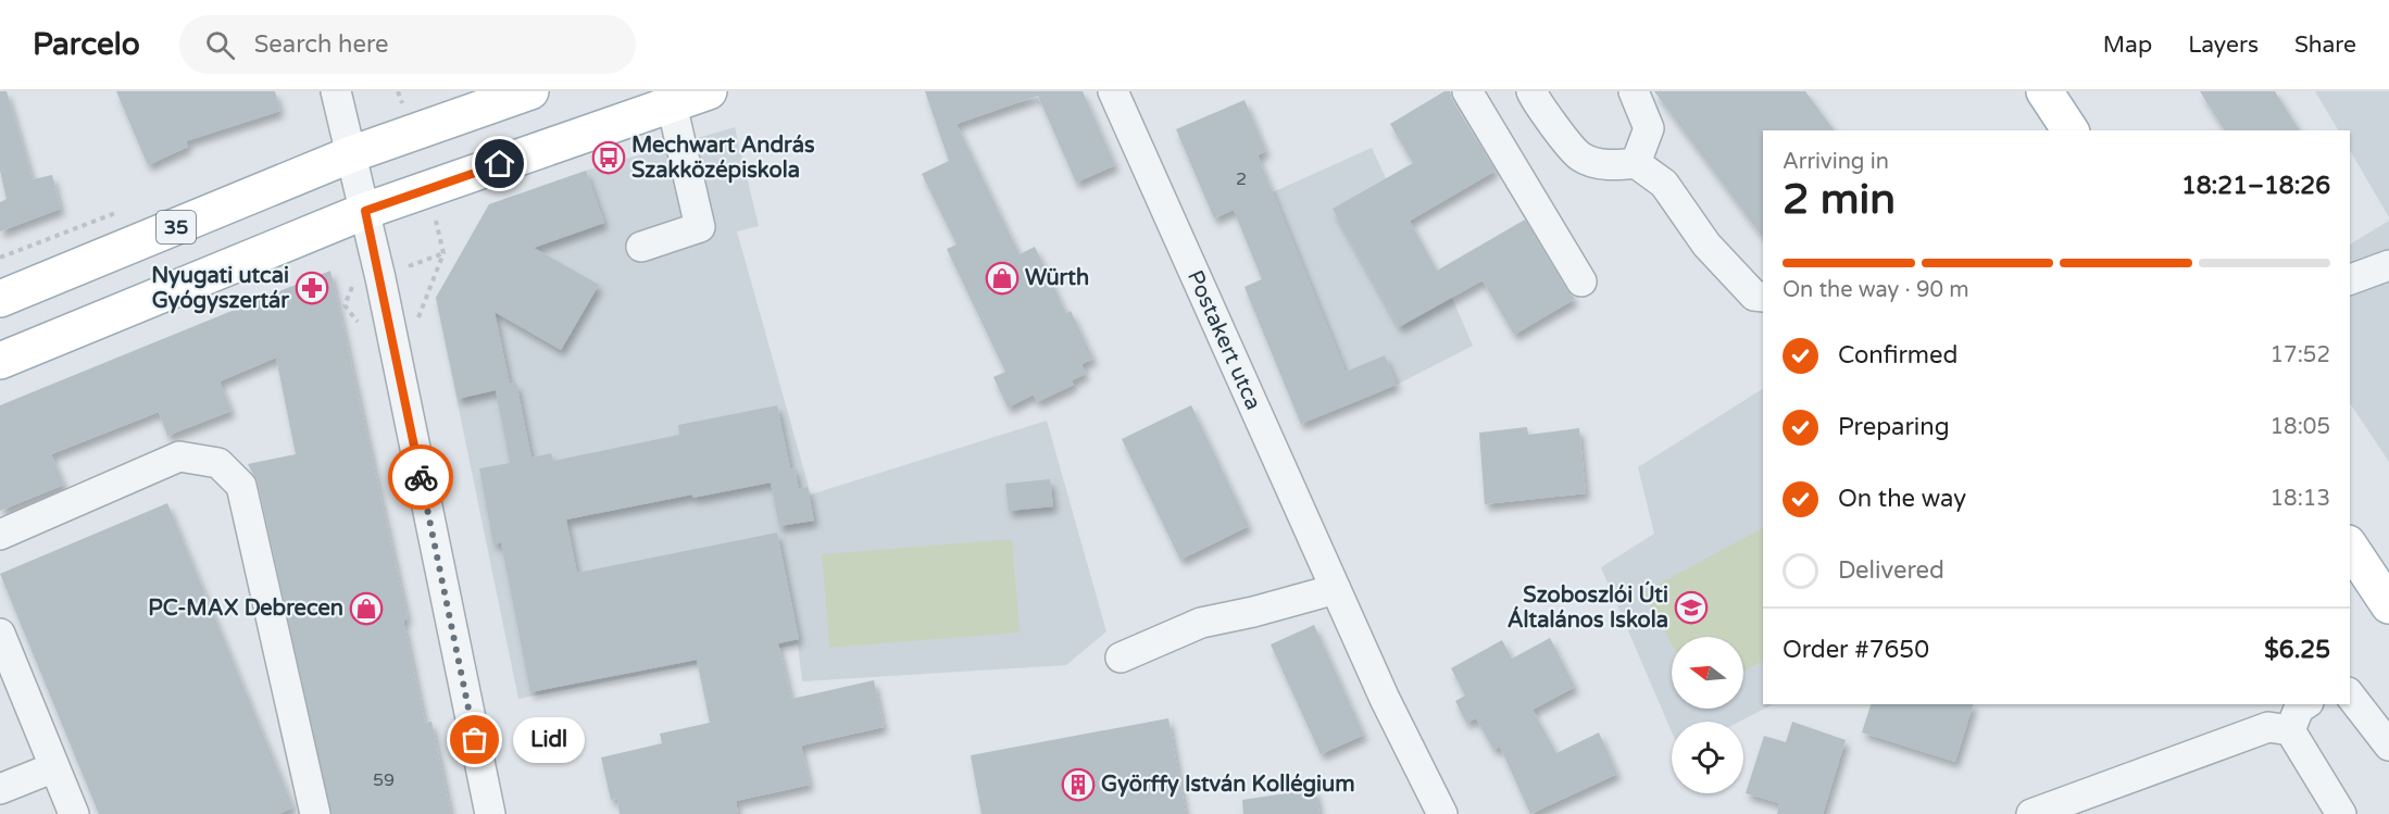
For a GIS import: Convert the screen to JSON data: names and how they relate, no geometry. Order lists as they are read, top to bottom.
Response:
{
  "streets": {
    "main road": ["35"],
    "street": ["Postakert utca"]
  },
  "places": {
    "bus stop": ["Mechwart András Szakközépiskola"],
    "shop": ["Würth", "PC-MAX Debrecen"],
    "pharmacy": ["Nyugati utcai Gyógyszertár"],
    "school or university": ["Szoboszlói Úti Általános Iskola"],
    "other": ["Lidl"],
    "building": ["Györffy István Kollégium"]
  },
  "house_numbers": ["2", "59"],
  "north": "left",
  "page": {
    "header": "Parcelo",
    "search": "Search here",
    "nav": ["Map", "Layers", "Share"],
    "heading": ["2 min", "Arriving in", "18:21–18:26"],
    "panel": ["Order #7650", "$6.25"],
    "bar": "On the way · 90 m",
    "list": [
      ["Confirmed", "17:52"],
      ["Preparing", "18:05"],
      ["On the way", "18:13"],
      "Delivered"
    ],
    "bubble": "Lidl"
  }
}
